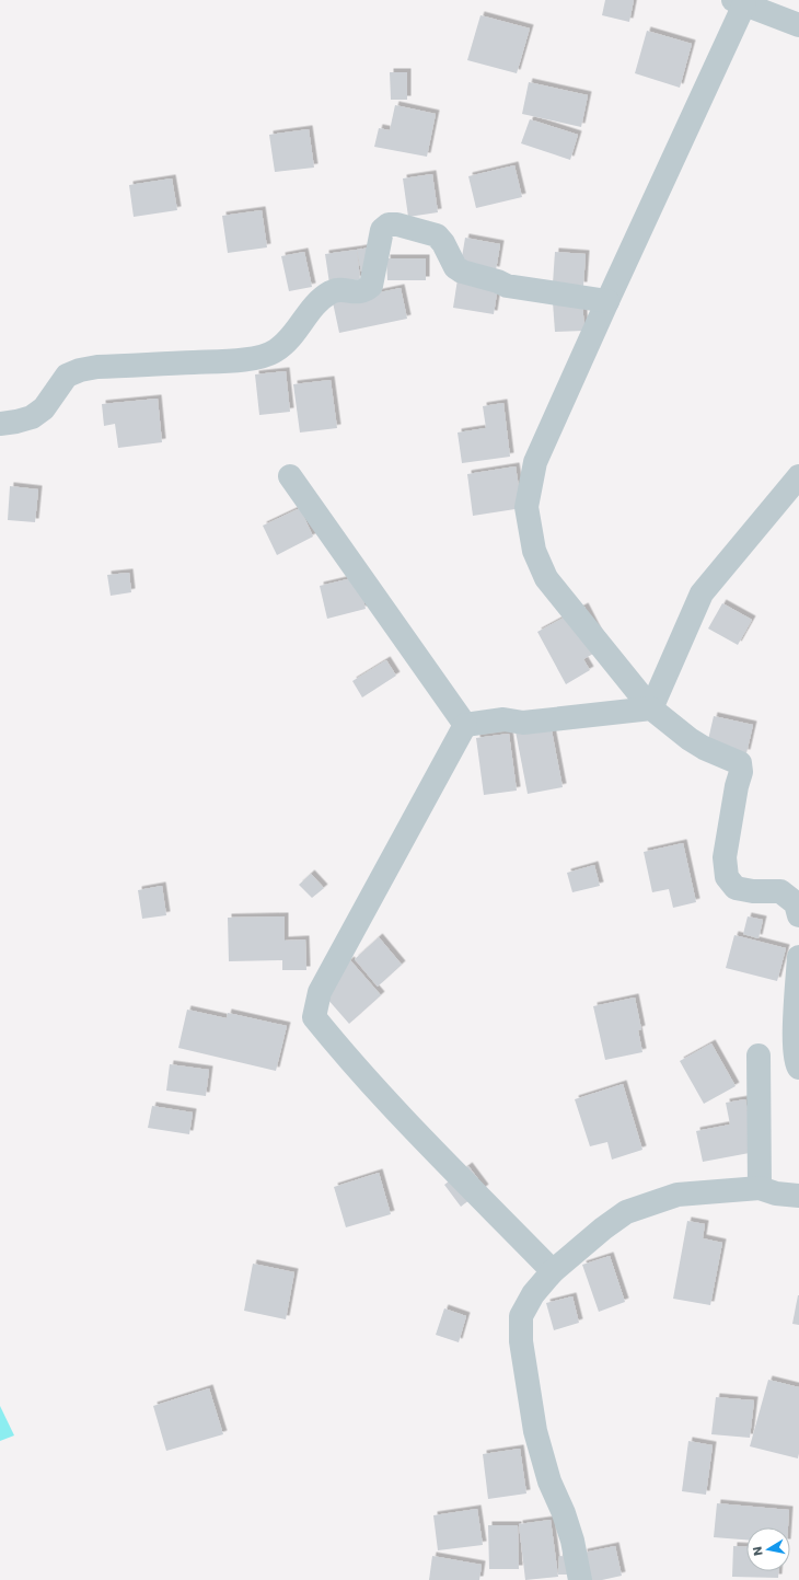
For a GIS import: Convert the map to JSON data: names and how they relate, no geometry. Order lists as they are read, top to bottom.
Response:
{
  "north": "left"
}
